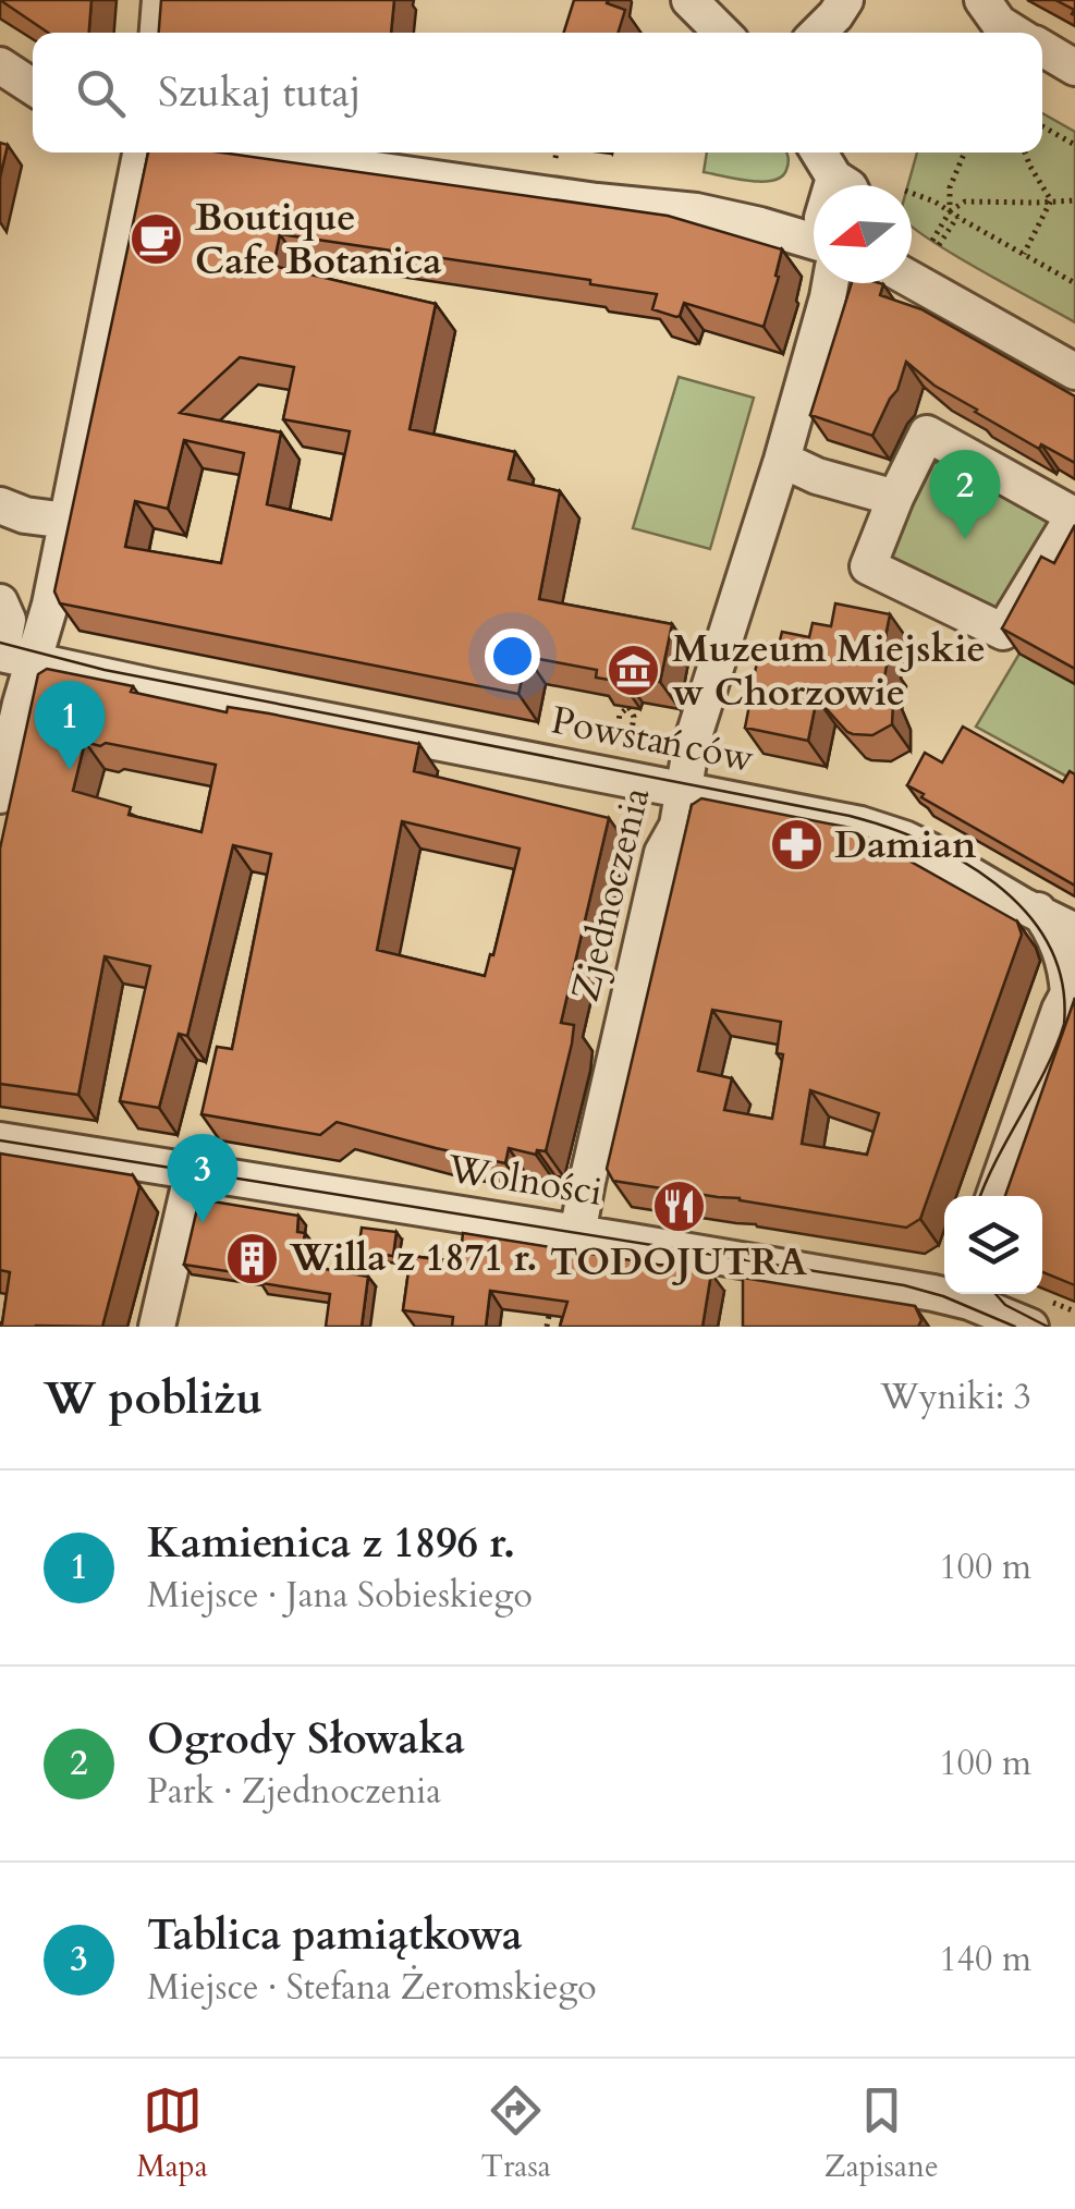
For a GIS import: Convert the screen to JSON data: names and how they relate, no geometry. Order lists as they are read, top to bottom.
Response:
{
  "streets": {
    "street": ["Powstańców", "Zjednoczenia", "Wolności"]
  },
  "crossings": [
    ["Powstańców", "Zjednoczenia"],
    ["Zjednoczenia", "Wolności"]
  ],
  "places": {
    "cafe": ["Boutique Cafe Botanica"],
    "museum": ["Muzeum Miejskie w Chorzowie"],
    "pharmacy": ["Damian"],
    "restaurant": ["TODOJUTRA"],
    "building": ["Willa z 1871 r."]
  },
  "north": "left",
  "page": {
    "search": "Szukaj tutaj",
    "pins": ["2", "1", "3"],
    "heading": ["W pobliżu", "Wyniki: 3"],
    "list": [
      {
        "mark": "1",
        "name": "Kamienica z 1896 r.",
        "note": "Miejsce · Jana Sobieskiego",
        "value": "100 m"
      },
      {
        "mark": "2",
        "name": "Ogrody Słowaka",
        "note": "Park · Zjednoczenia",
        "value": "100 m"
      },
      {
        "mark": "3",
        "name": "Tablica pamiątkowa",
        "note": "Miejsce · Stefana Żeromskiego",
        "value": "140 m"
      }
    ],
    "nav": ["Mapa", "Trasa", "Zapisane"]
  }
}
